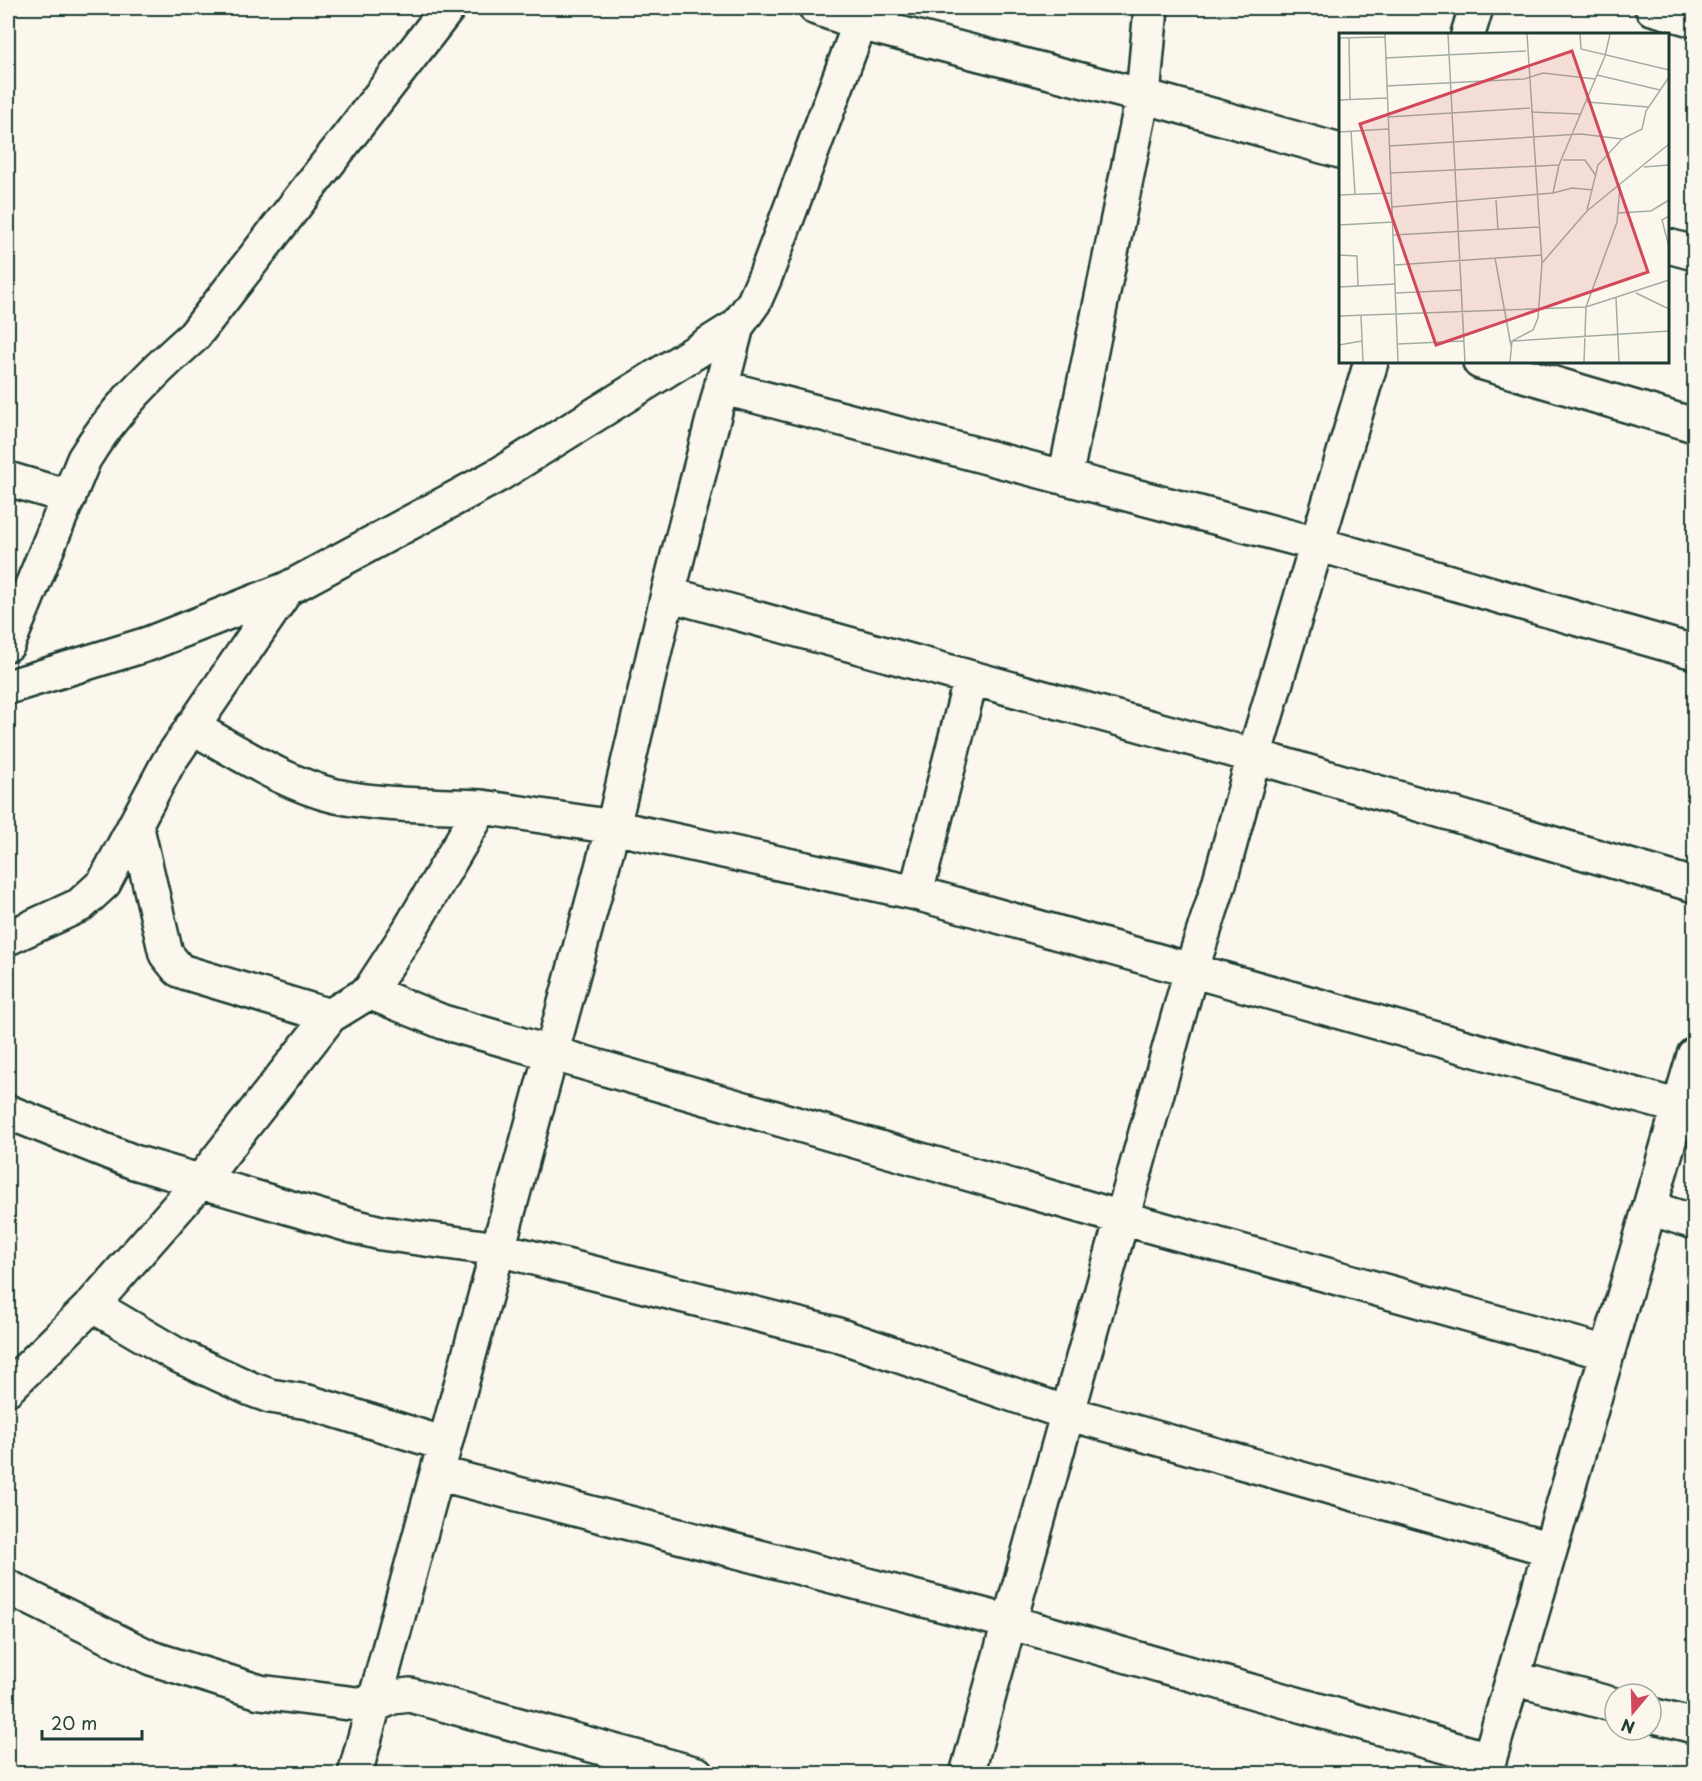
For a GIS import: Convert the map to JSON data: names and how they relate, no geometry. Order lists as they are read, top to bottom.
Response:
{
  "scale_bar": "20 m",
  "north": "bottom"
}
